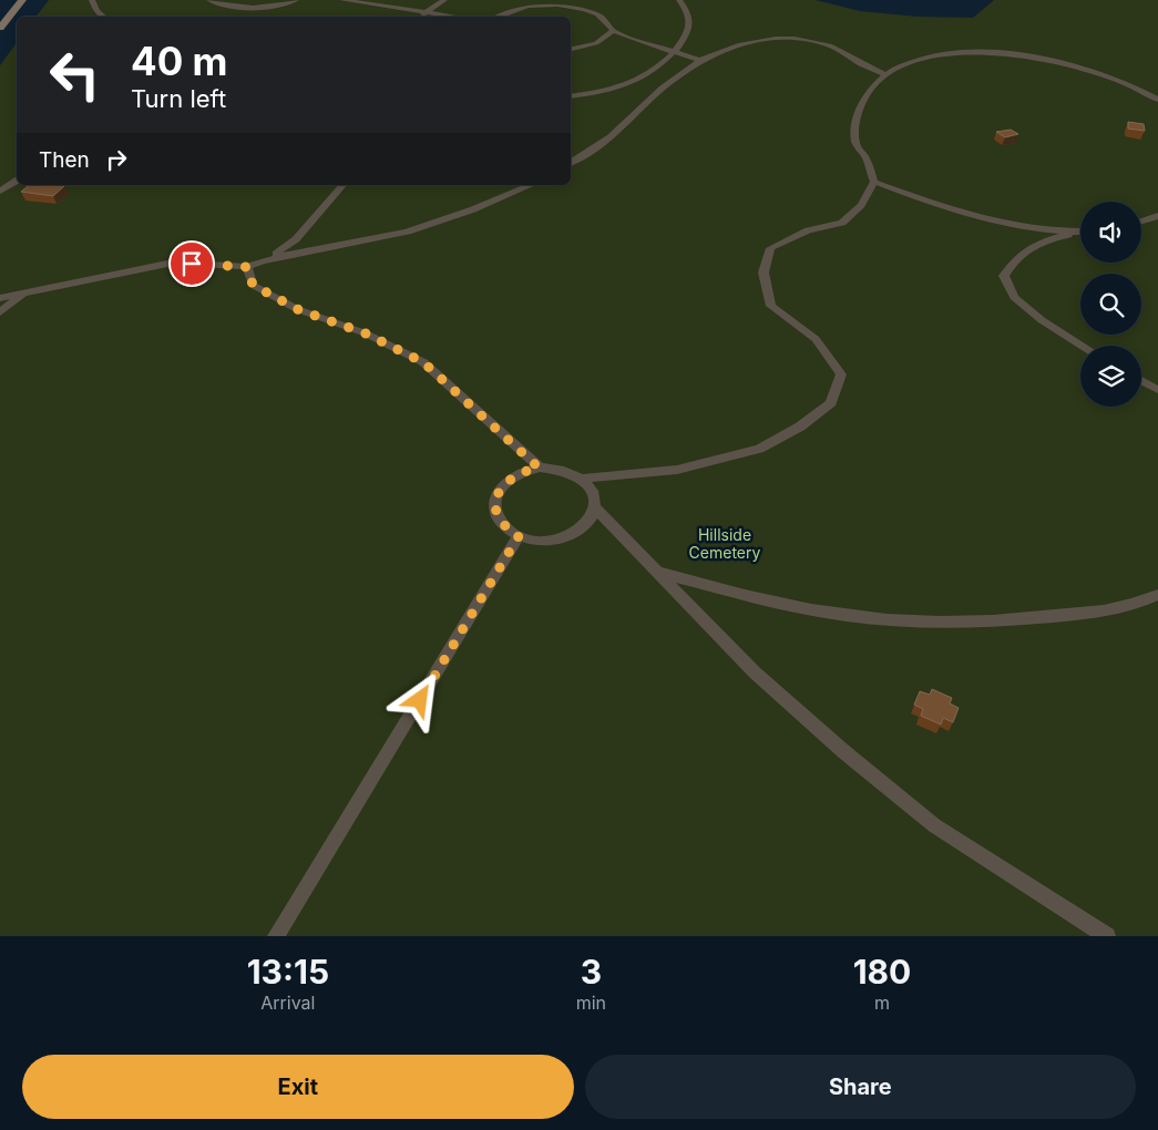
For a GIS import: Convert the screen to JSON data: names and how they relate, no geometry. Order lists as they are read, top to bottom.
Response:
{
  "parks": ["Hillside Cemetery"],
  "page": {
    "turn": ["40 m", "Turn left"],
    "then": "Then",
    "eta": [
      "13:15",
      "Arrival",
      "3",
      "min",
      "180",
      "m"
    ],
    "buttons": ["Exit", "Share"]
  }
}
